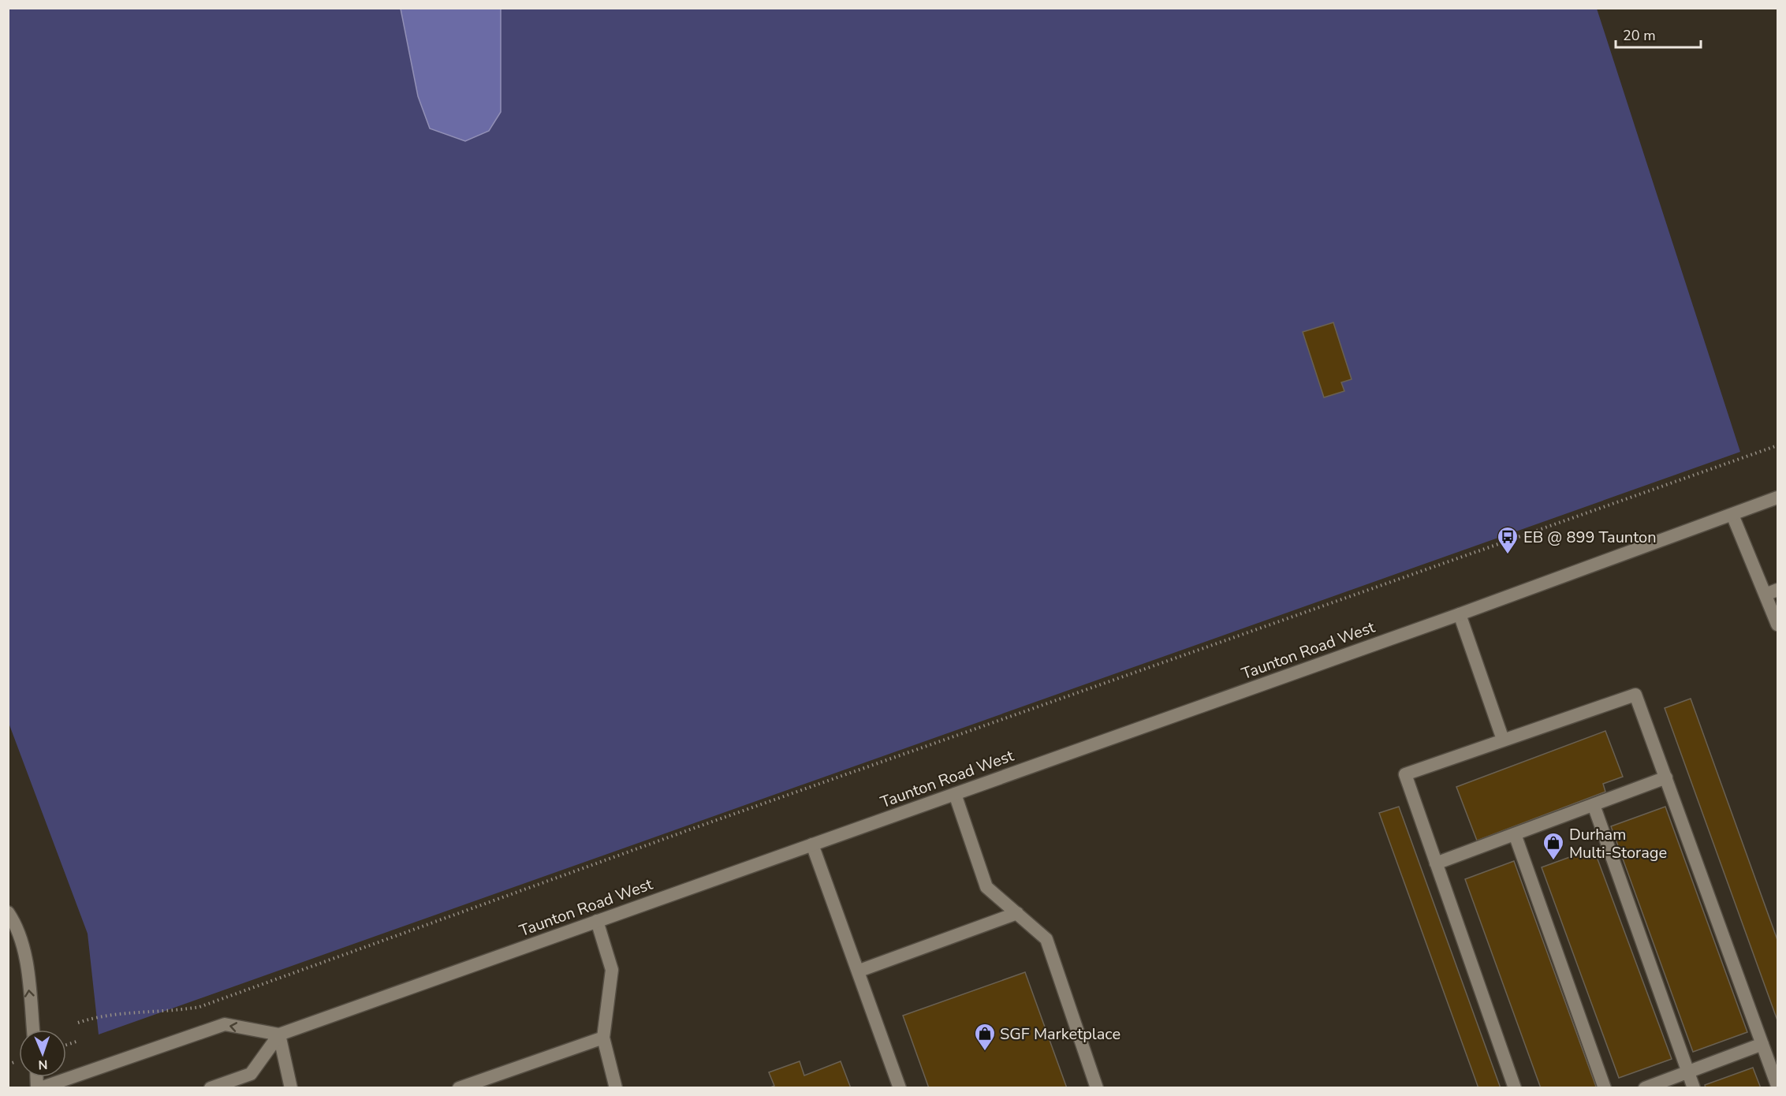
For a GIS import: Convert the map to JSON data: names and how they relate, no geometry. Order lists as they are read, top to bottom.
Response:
{
  "streets": {
    "main road": ["Taunton Road West"]
  },
  "places": {
    "bus stop": ["EB @ 899 Taunton"],
    "shop": ["Durham Multi-Storage", "SGF Marketplace"]
  },
  "scale_bar": "20 m",
  "north": "bottom"
}
